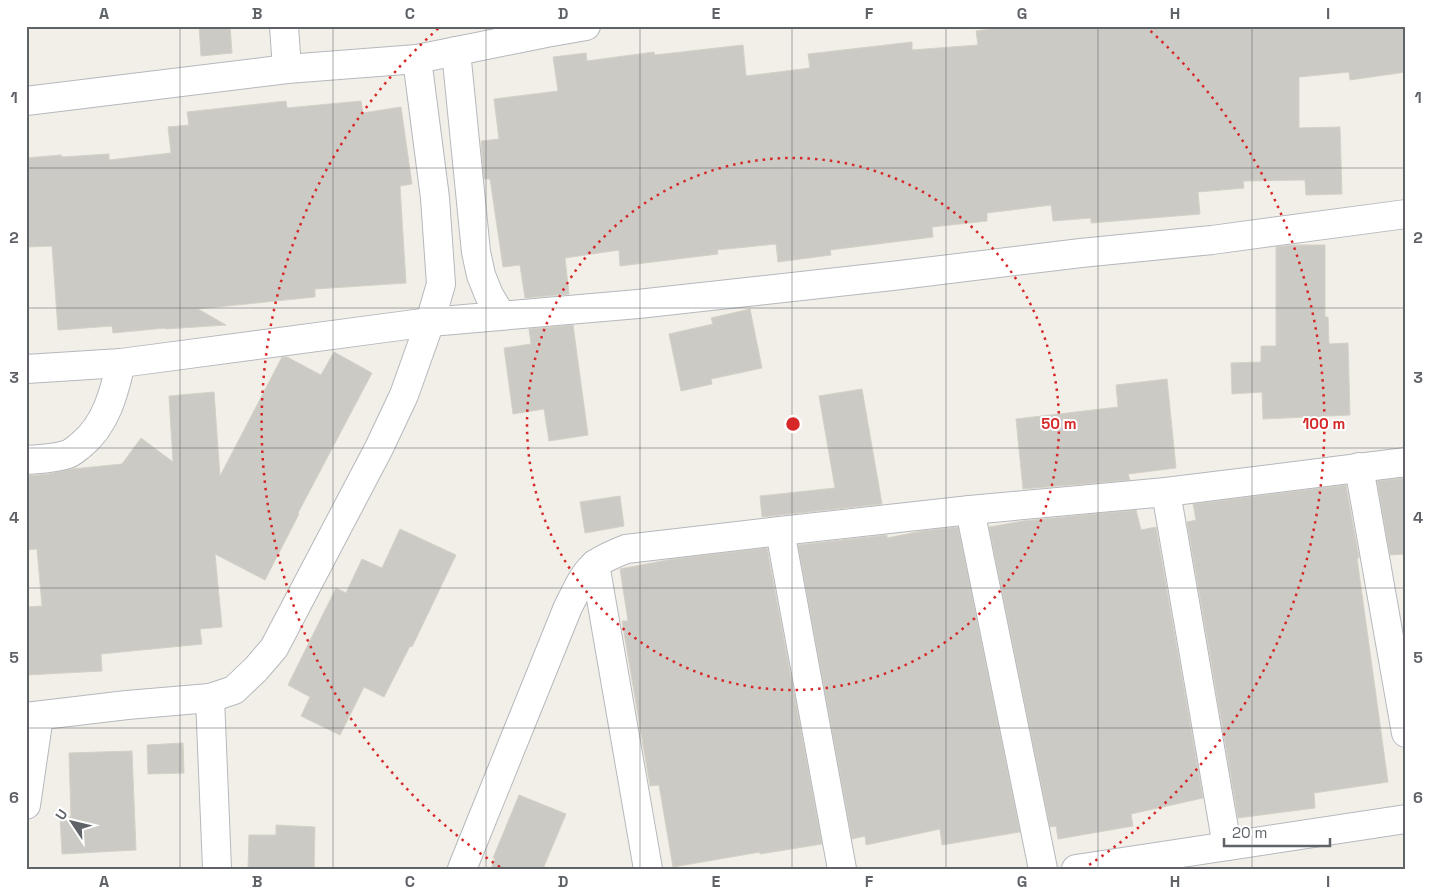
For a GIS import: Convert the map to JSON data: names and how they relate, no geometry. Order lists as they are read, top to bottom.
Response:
{
  "scale_bar": "20 m",
  "north": "top left",
  "grid": {
    "columns": [
      "A",
      "B",
      "C",
      "D",
      "E",
      "F",
      "G",
      "H",
      "I"
    ],
    "rows": [
      "1",
      "2",
      "3",
      "4",
      "5",
      "6"
    ]
  },
  "rings": ["50 m", "100 m"]
}
